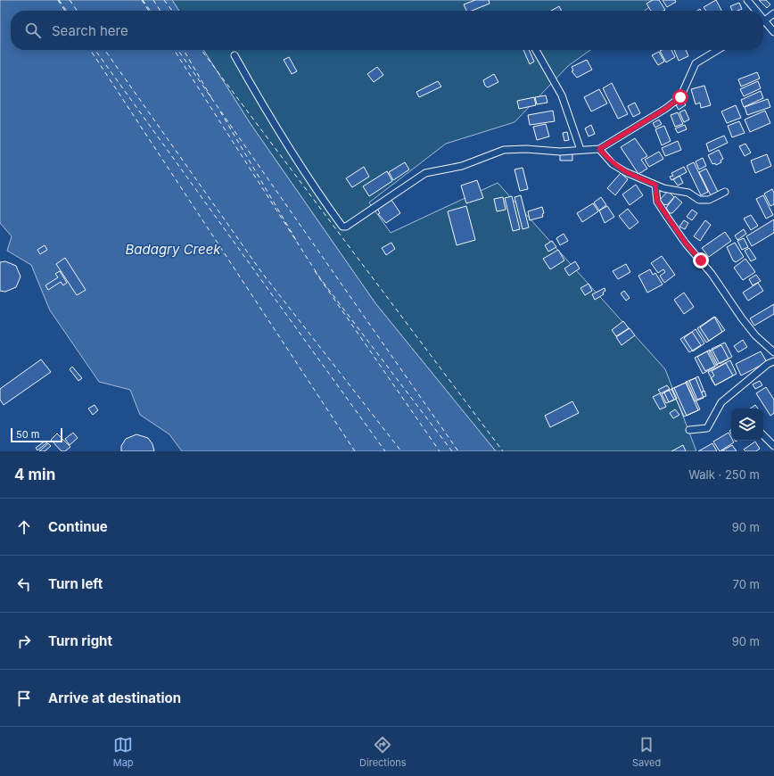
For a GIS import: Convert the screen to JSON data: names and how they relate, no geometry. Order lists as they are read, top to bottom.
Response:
{
  "water": ["Badagry Creek"],
  "scale_bar": "50 m",
  "page": {
    "search": "Search here",
    "scale": "50 m",
    "heading": ["4 min", "Walk · 250 m"],
    "list": [
      ["Continue", "90 m"],
      ["Turn left", "70 m"],
      ["Turn right", "90 m"],
      "Arrive at destination"
    ],
    "nav": ["Map", "Directions", "Saved"]
  }
}
